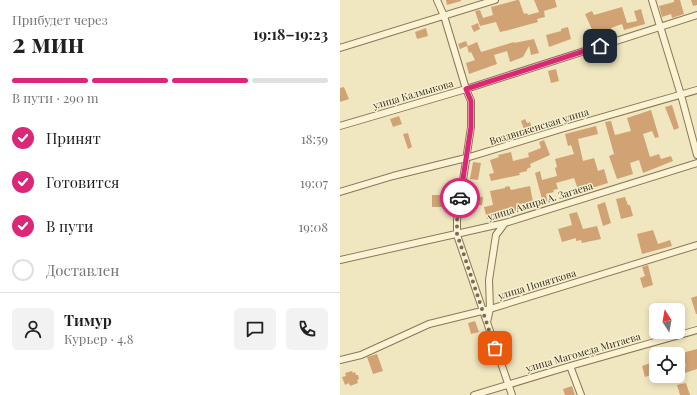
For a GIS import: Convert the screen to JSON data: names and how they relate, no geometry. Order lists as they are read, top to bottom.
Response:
{
  "streets": {
    "street": [
      "улица Калмыкова",
      "Воздвиженская улица",
      "улица Амира А. Загаева",
      "улица Поняткова",
      "улица Магомеда Митаева"
    ]
  },
  "north": "top",
  "page": {
    "heading": ["2 мин", "Прибудет через", "19:18–19:23"],
    "panel": ["Тимур", "Курьер · 4.8"],
    "bar": "В пути · 290 m",
    "list": [
      ["Принят", "18:59"],
      ["Готовится", "19:07"],
      ["В пути", "19:08"],
      "Доставлен"
    ]
  }
}
